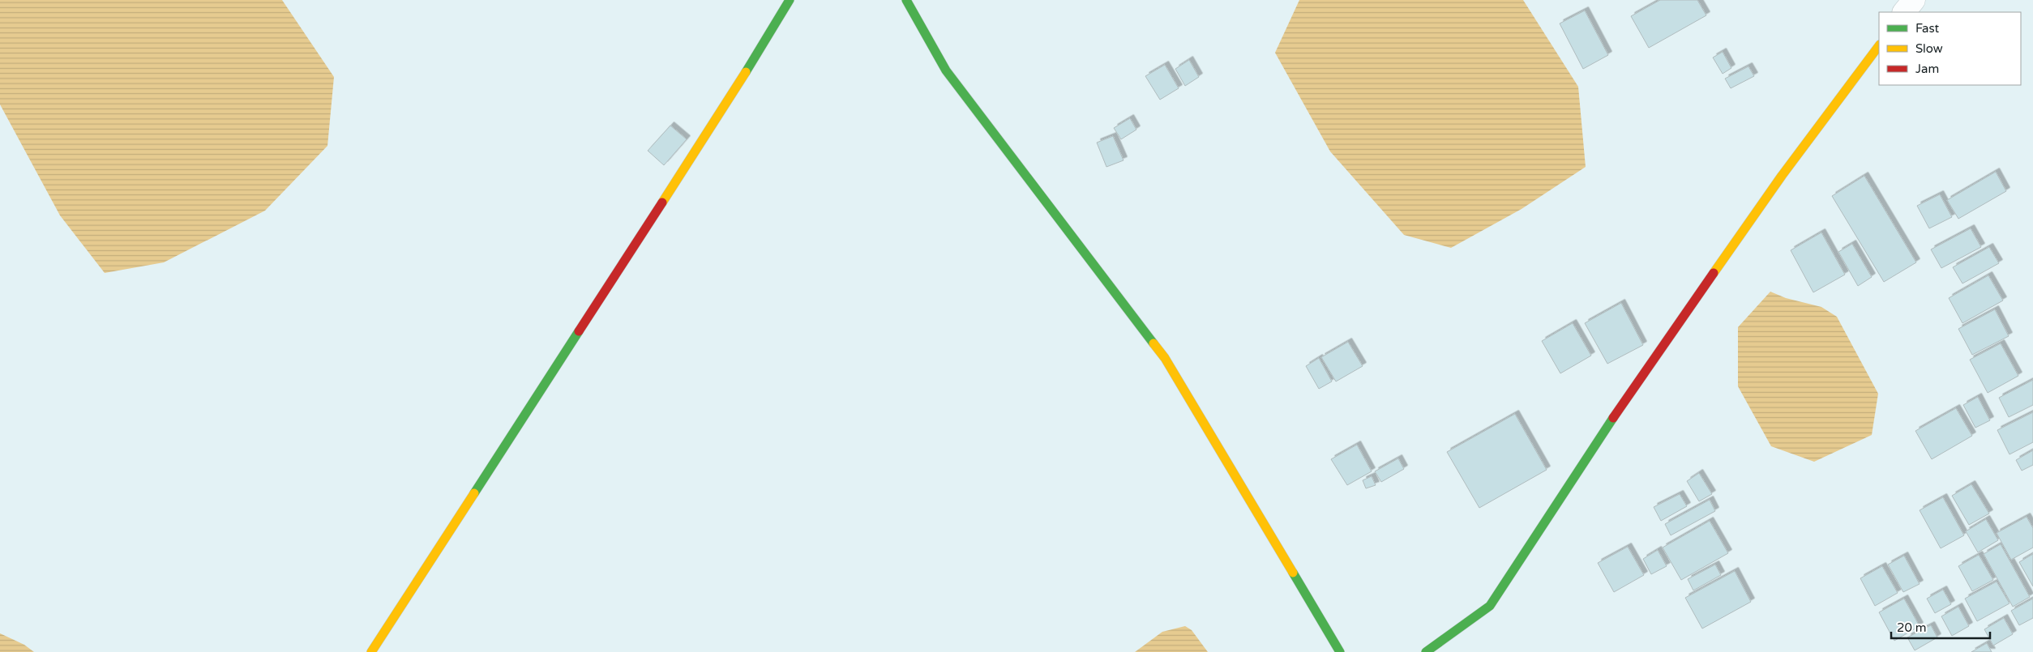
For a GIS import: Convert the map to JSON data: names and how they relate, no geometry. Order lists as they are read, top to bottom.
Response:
{
  "legend": ["Fast", "Slow", "Jam"],
  "scale_bar": "20 m"
}
